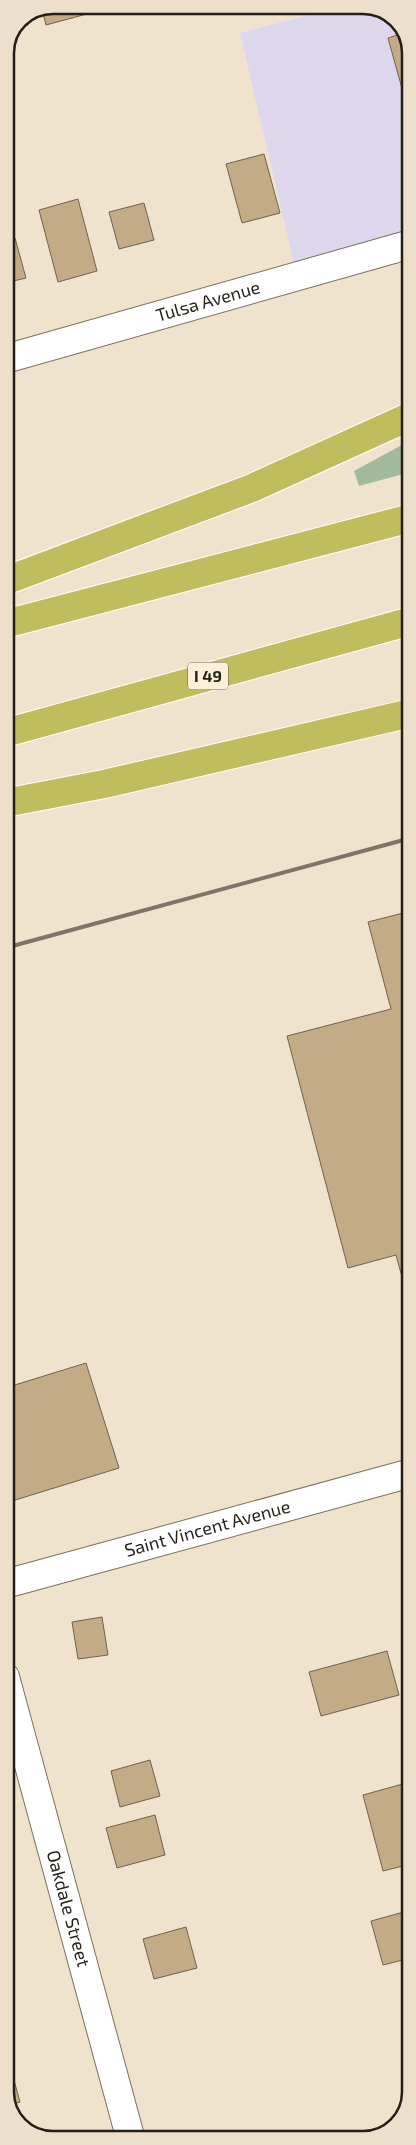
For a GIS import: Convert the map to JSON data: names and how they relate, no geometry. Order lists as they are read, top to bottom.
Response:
{
  "streets": {
    "highway": ["I 49"],
    "street": ["Tulsa Avenue", "Saint Vincent Avenue", "Oakdale Street"]
  }
}
